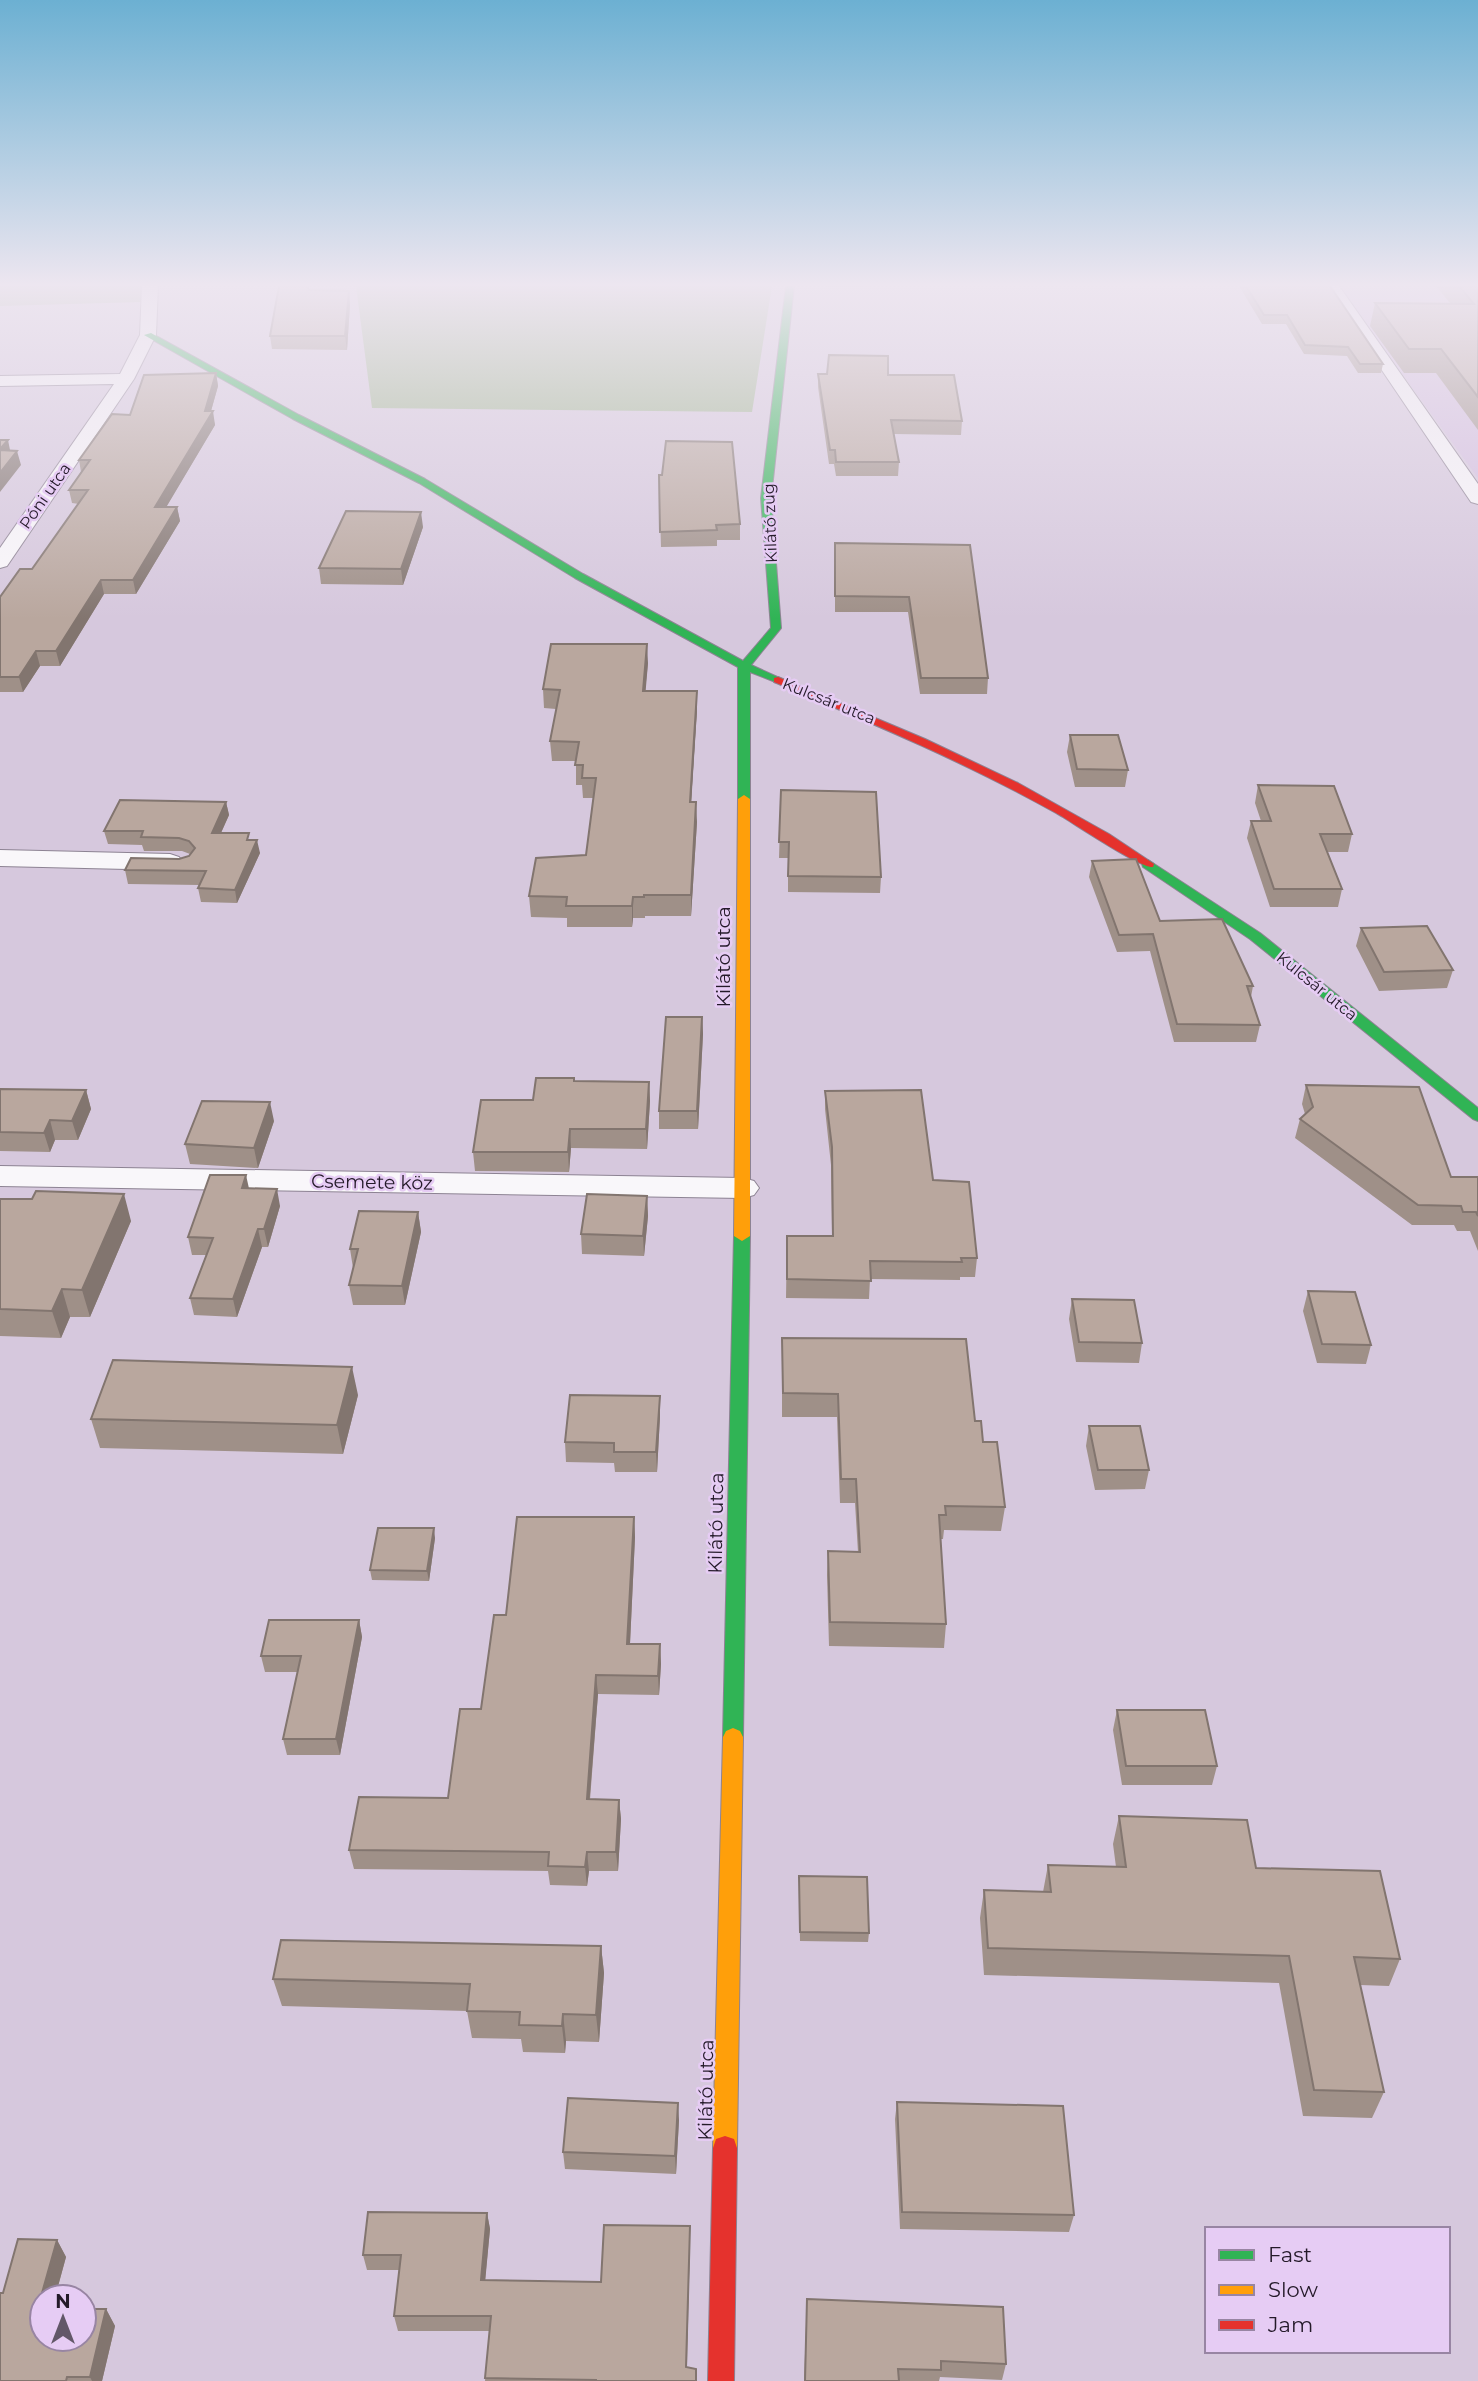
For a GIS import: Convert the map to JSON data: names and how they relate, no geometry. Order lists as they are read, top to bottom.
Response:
{
  "streets": {
    "street": [
      "Póni utca",
      "Kilátó zug",
      "Kulcsár utca",
      "Kilátó utca",
      "Csemete köz"
    ]
  },
  "crossings": [
    ["Kilátó zug", "Kulcsár utca"],
    ["Kilátó zug", "Kilátó utca"],
    ["Kulcsár utca", "Kilátó utca"],
    ["Kilátó utca", "Csemete köz"]
  ],
  "legend": ["Fast", "Slow", "Jam"],
  "north": "top"
}
